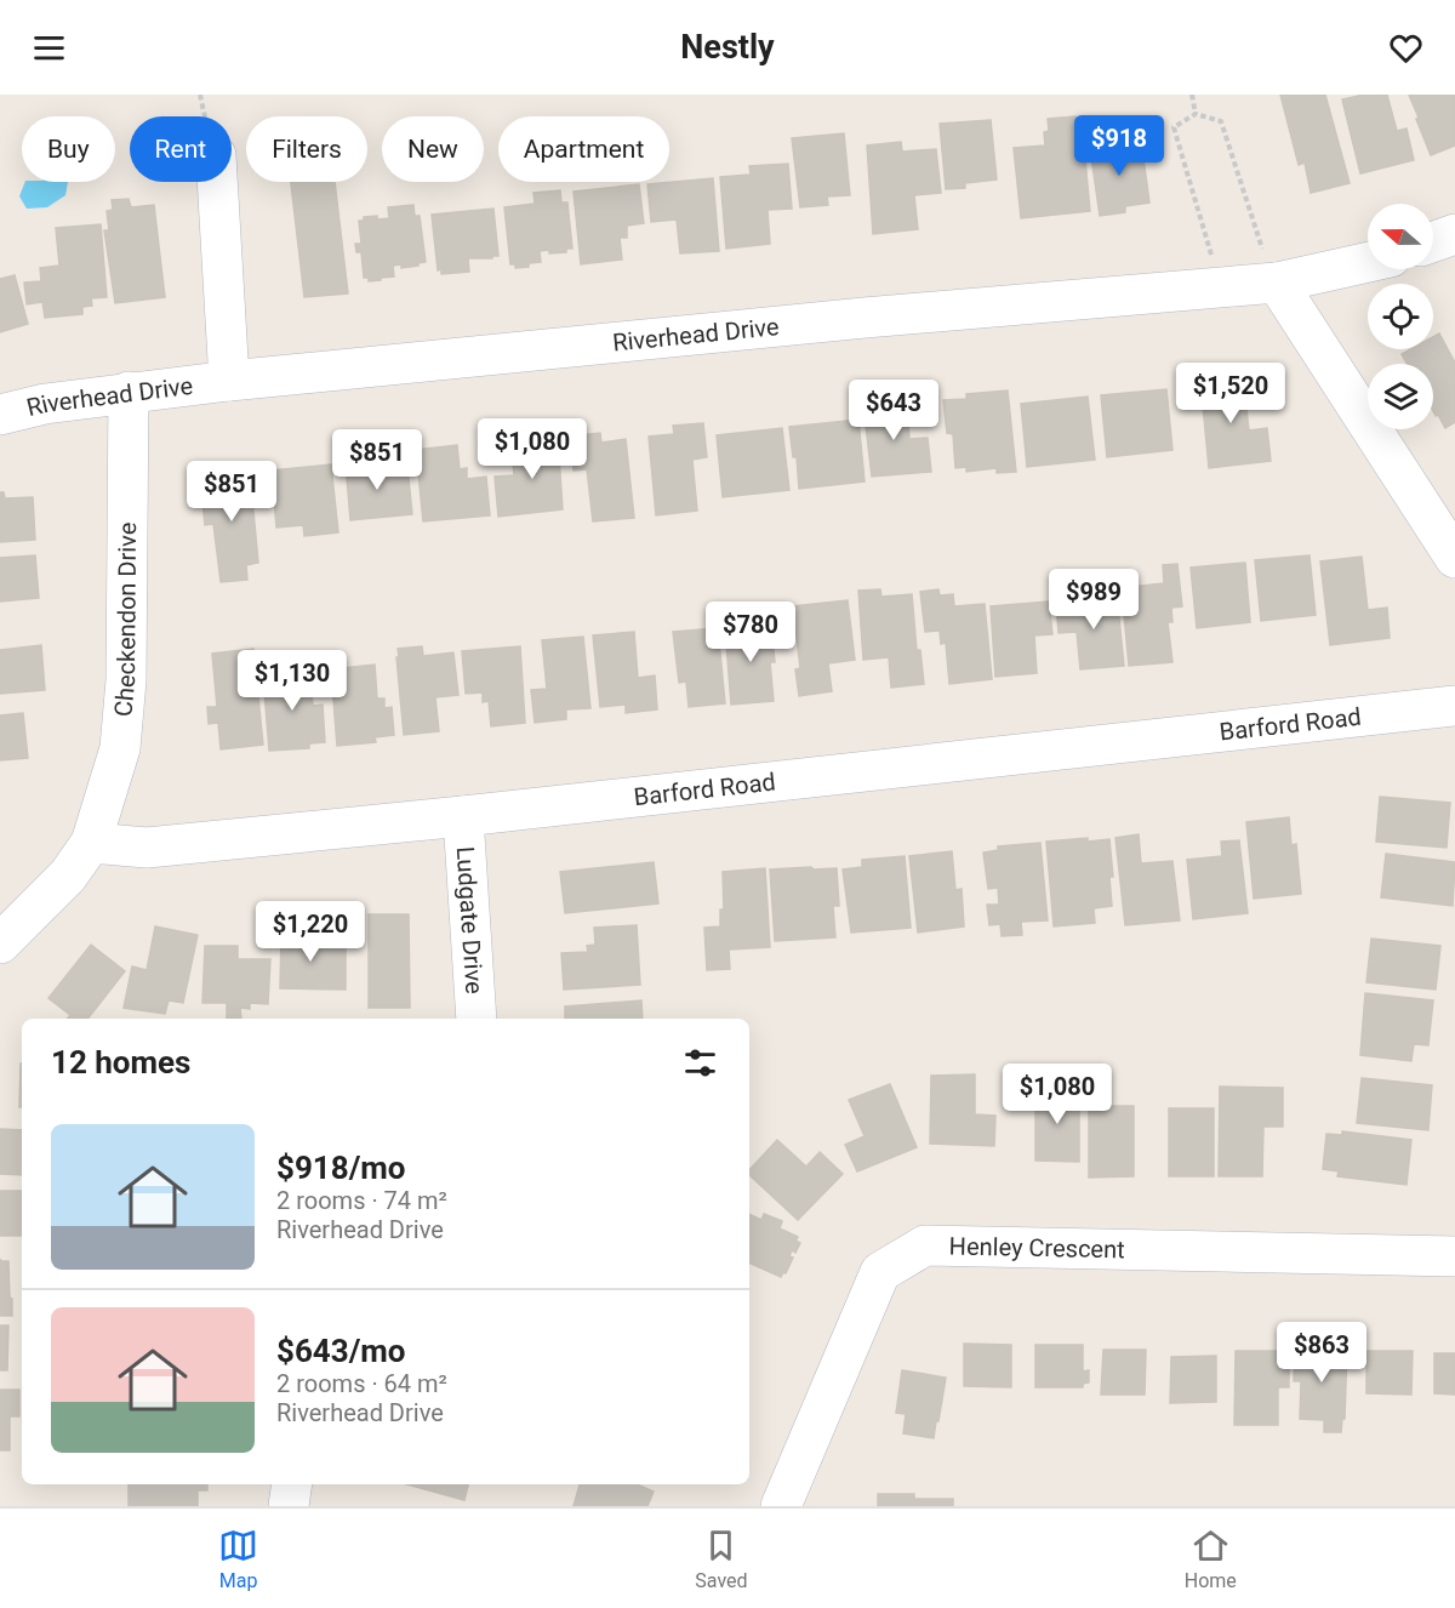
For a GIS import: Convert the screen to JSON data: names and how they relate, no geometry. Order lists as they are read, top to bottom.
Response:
{
  "streets": {
    "street": [
      "Riverhead Drive",
      "Checkendon Drive",
      "Barford Road",
      "Ludgate Drive",
      "Henley Crescent"
    ]
  },
  "crossings": [
    ["Riverhead Drive", "Checkendon Drive"],
    ["Checkendon Drive", "Barford Road"],
    ["Barford Road", "Ludgate Drive"]
  ],
  "north": "left",
  "page": {
    "header": "Nestly",
    "price": [
      "$918",
      "$1,520",
      "$643",
      "$1,080",
      "$851",
      "$851",
      "$989",
      "$780",
      "$1,130",
      "$1,220",
      "$1,080",
      "$863"
    ],
    "chip": [
      "Buy",
      "Rent",
      "Filters",
      "New",
      "Apartment"
    ],
    "heading": "12 homes",
    "list": [
      {
        "name": "$918/mo",
        "note": "2 rooms · 74 m² · Riverhead Drive"
      },
      {
        "name": "$643/mo",
        "note": "2 rooms · 64 m² · Riverhead Drive"
      }
    ],
    "tabs": ["Map", "Saved", "Home"]
  }
}
